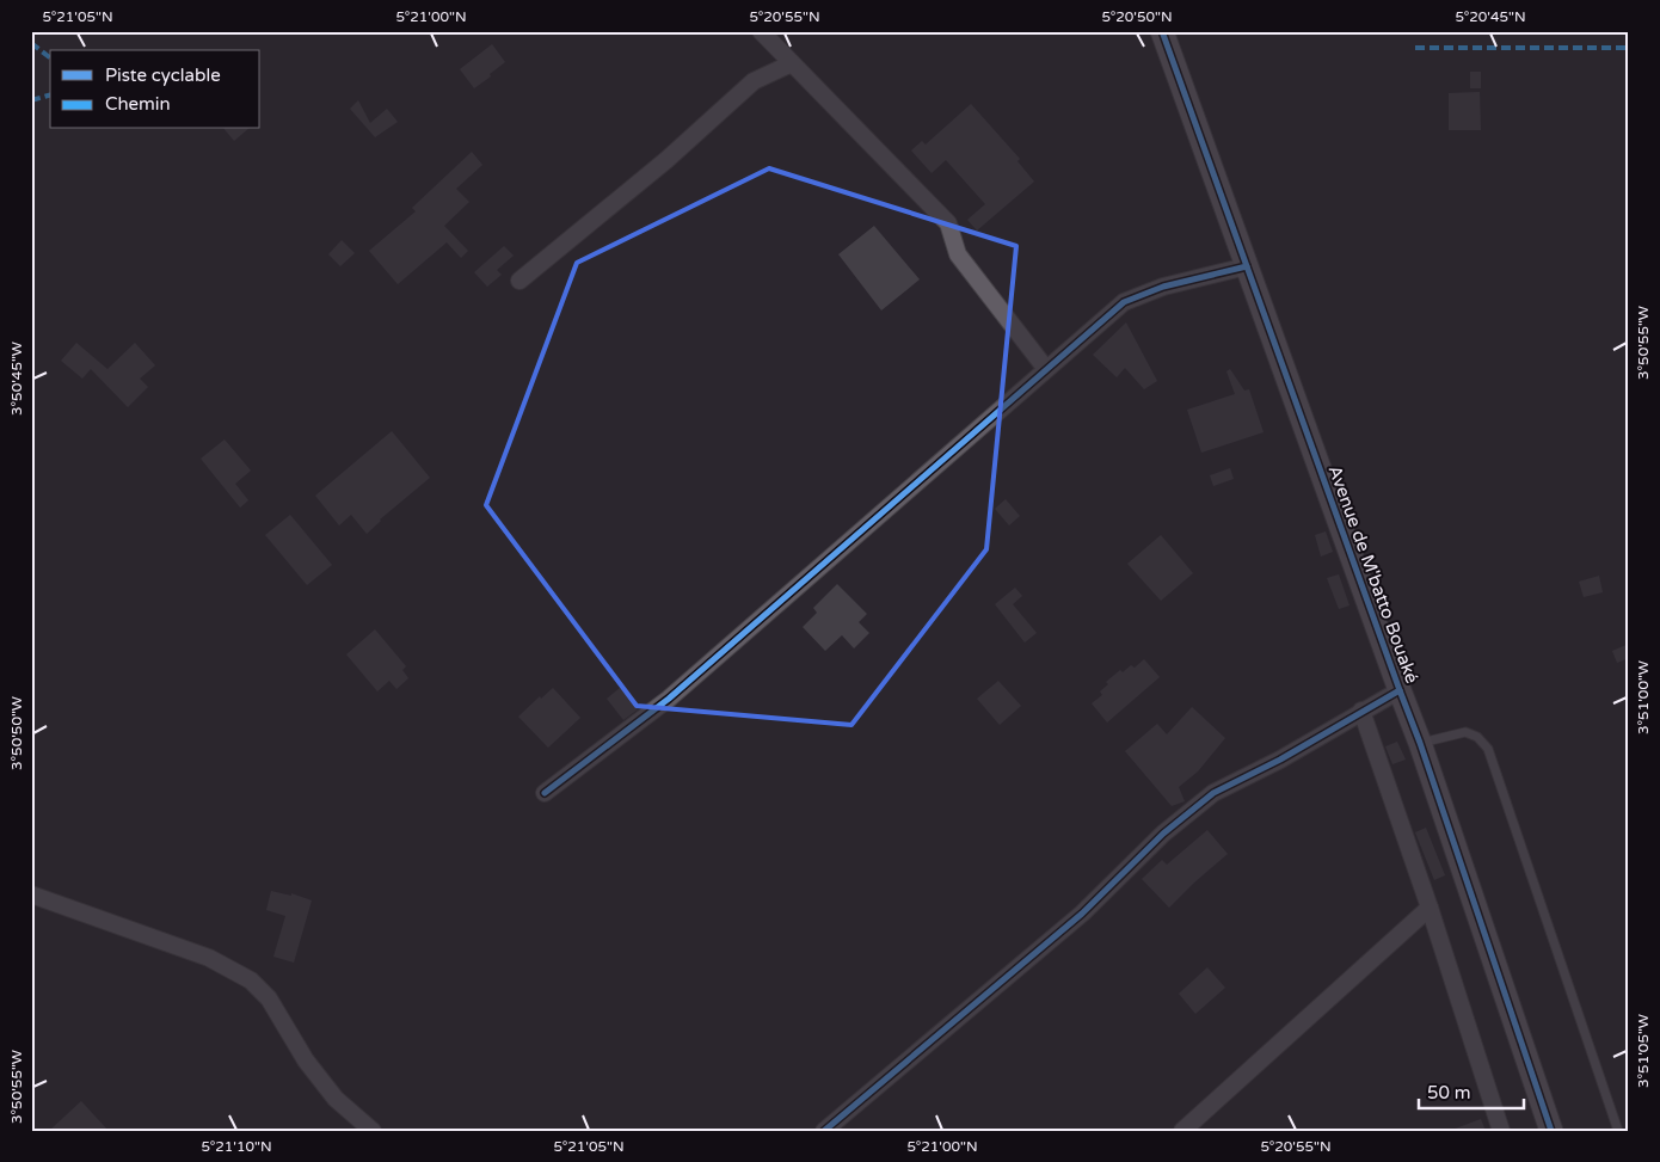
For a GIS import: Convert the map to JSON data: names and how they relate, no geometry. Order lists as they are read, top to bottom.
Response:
{
  "streets": {
    "street": ["Avenue de M'batto Bouaké"]
  },
  "legend": ["Piste cyclable", "Chemin"],
  "scale_bar": "50 m",
  "coordinates": [
    "5°21'05\"N",
    "5°21'00\"N",
    "5°20'55\"N",
    "5°20'50\"N",
    "5°20'45\"N",
    "3°50'55\"W",
    "3°50'45\"W",
    "3°51'00\"W",
    "3°50'50\"W",
    "3°51'05\"W",
    "5°21'10\"N"
  ]
}
